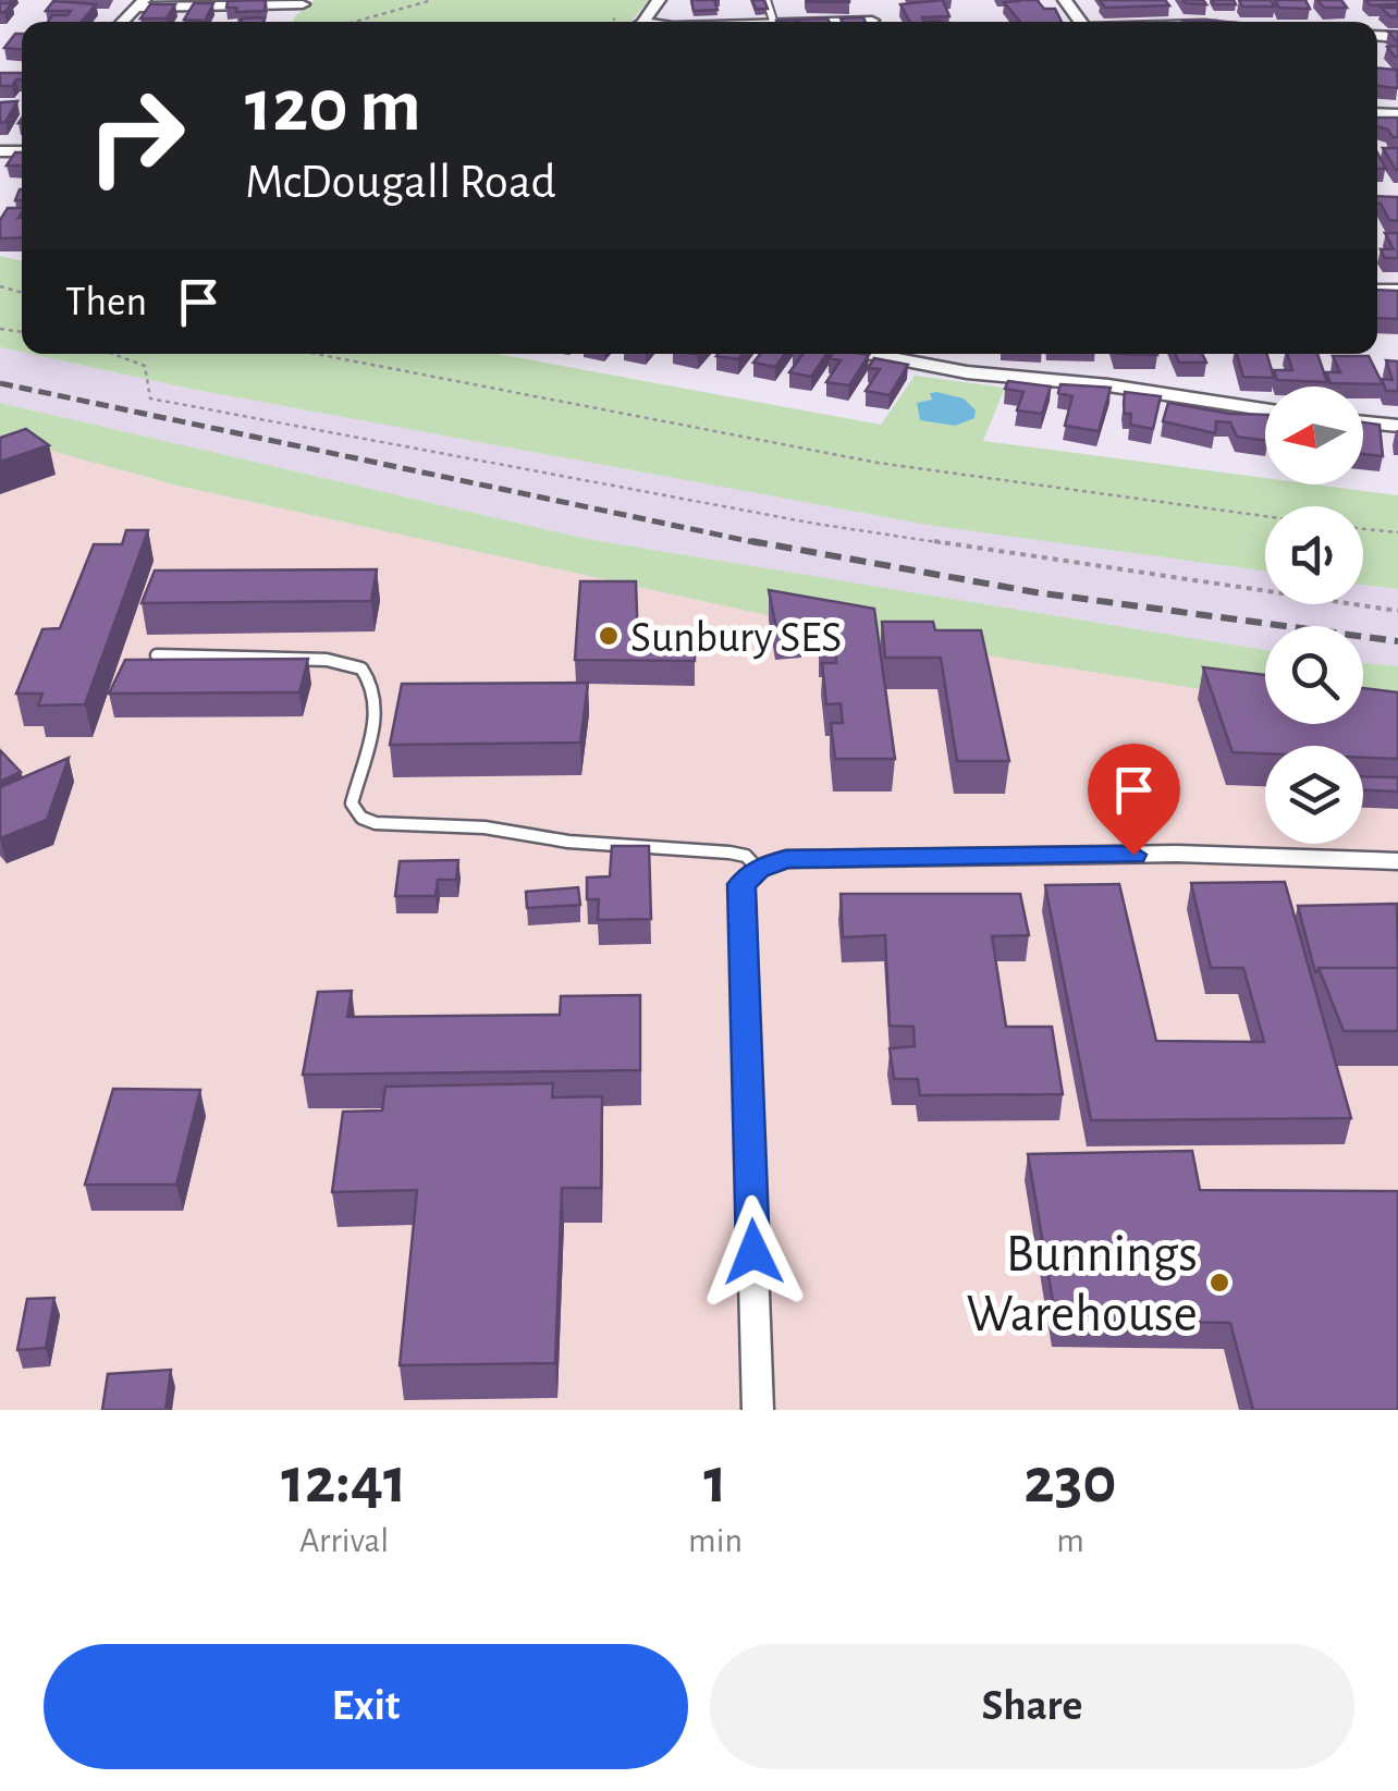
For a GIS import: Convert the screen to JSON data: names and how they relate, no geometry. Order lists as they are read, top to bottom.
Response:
{
  "places": ["Sunbury SES", "Bunnings Warehouse"],
  "north": "left",
  "page": {
    "turn": ["120 m", "McDougall Road"],
    "then": "Then",
    "eta": [
      "12:41",
      "Arrival",
      "1",
      "min",
      "230",
      "m"
    ],
    "buttons": ["Exit", "Share"]
  }
}
